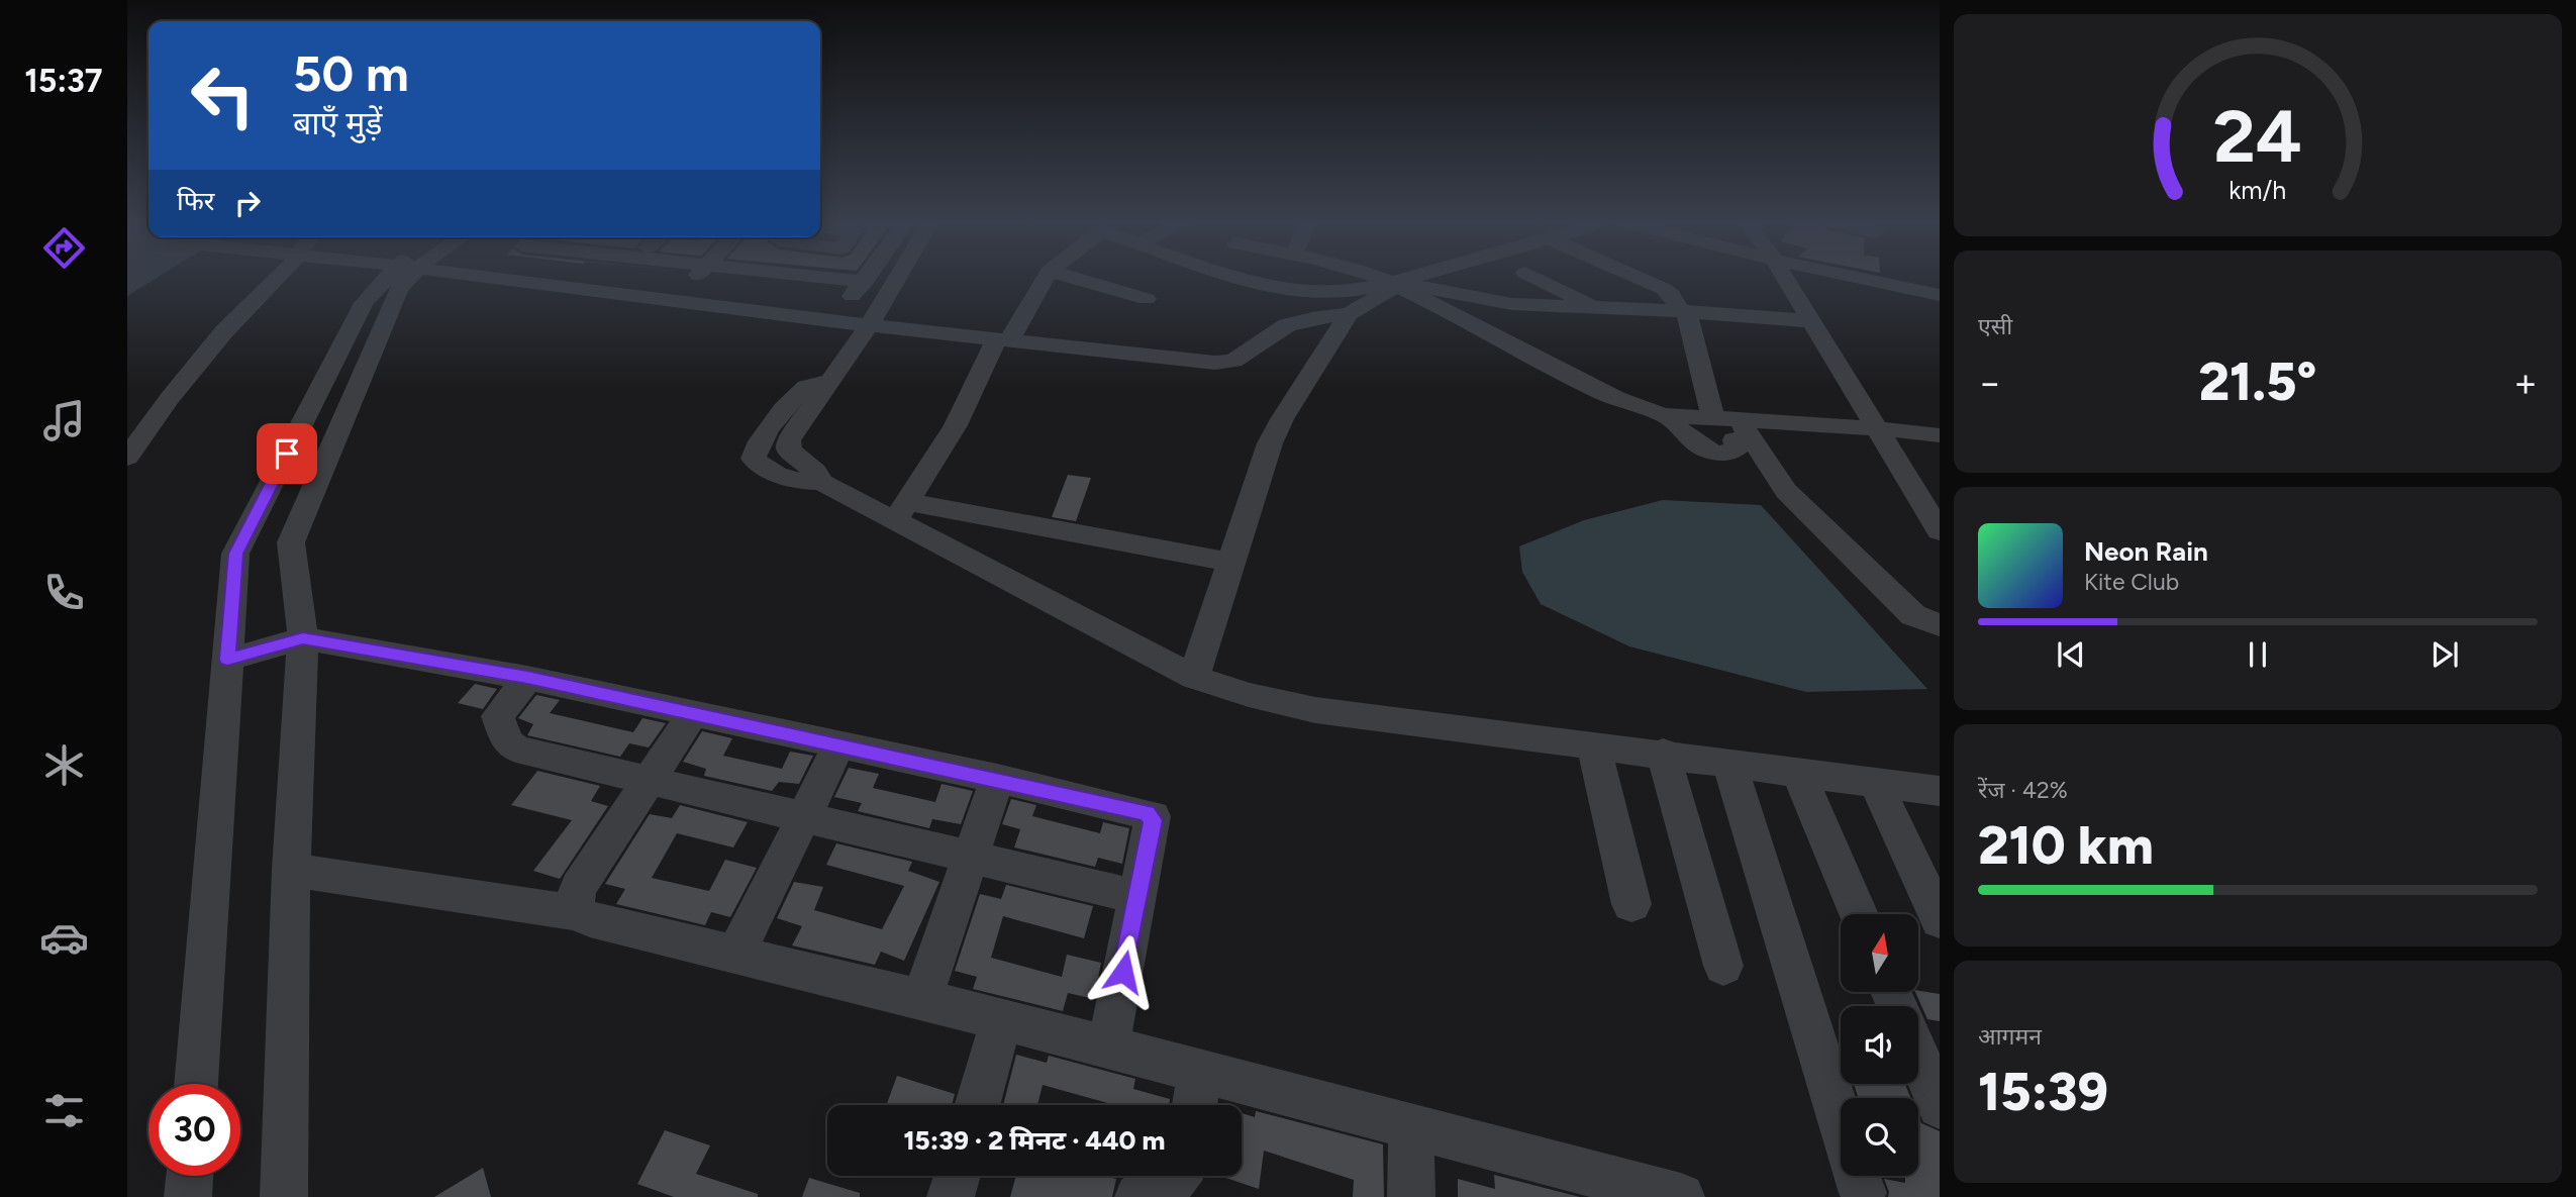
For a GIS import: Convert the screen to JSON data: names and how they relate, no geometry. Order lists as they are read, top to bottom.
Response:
{
  "north": "top",
  "page": {
    "tabs": "15:37",
    "turn": ["50 m", "बाएँ मुड़ें"],
    "then": "फिर",
    "tile": [
      "एसी",
      ["रेंज · 42%", "210 km"],
      ["आगमन", "15:39"]
    ],
    "heat": ["−", "21.5°", "+"],
    "song": ["Neon Rain", "Kite Club"],
    "limit": "30",
    "trip": "15:39 · 2 मिनट · 440 m",
    "gauge": ["24", "km/h"]
  }
}
